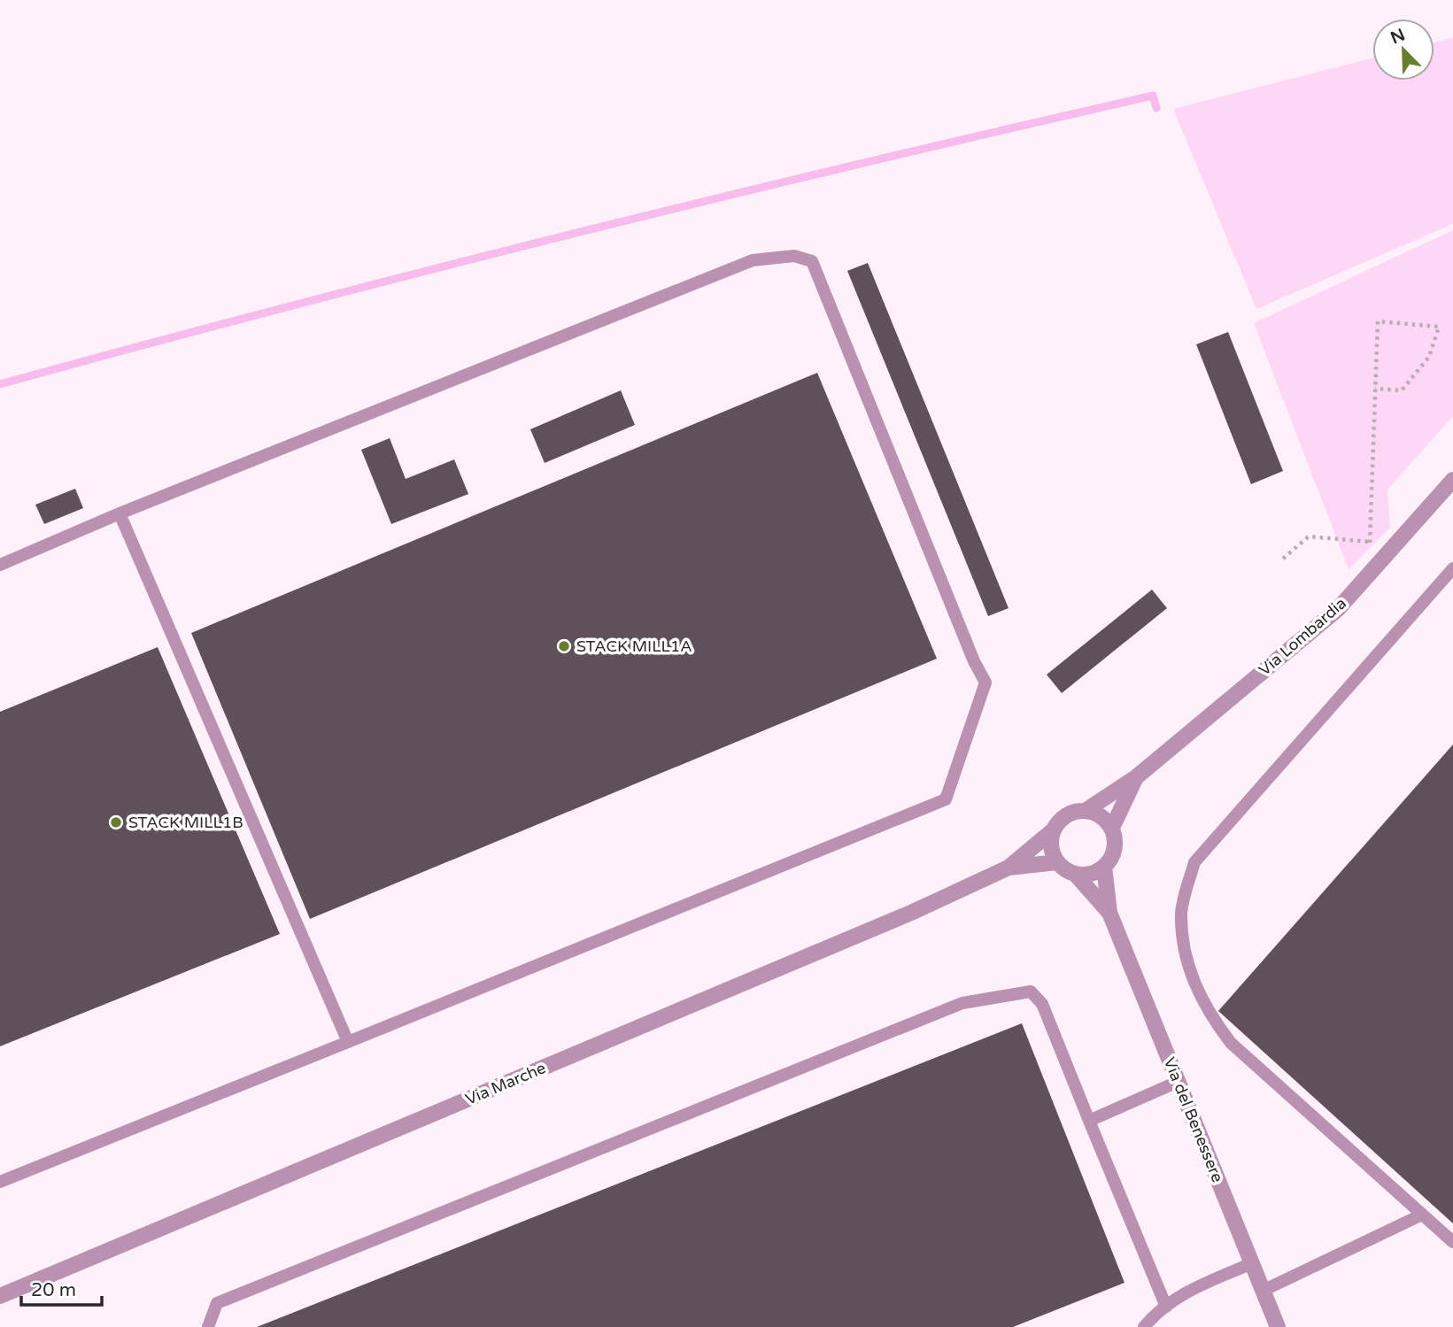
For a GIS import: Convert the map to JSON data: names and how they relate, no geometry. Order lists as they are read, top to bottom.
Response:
{
  "streets": {
    "street": ["Via Lombardia", "Via Marche", "Via del Benessere"]
  },
  "crossings": [
    ["Via Lombardia", "Via Marche"],
    ["Via Lombardia", "Via del Benessere"],
    ["Via Marche", "Via del Benessere"]
  ],
  "places": ["STACK MILL1A", "STACK MILL1B"],
  "scale_bar": "20 m",
  "north": "top left"
}
